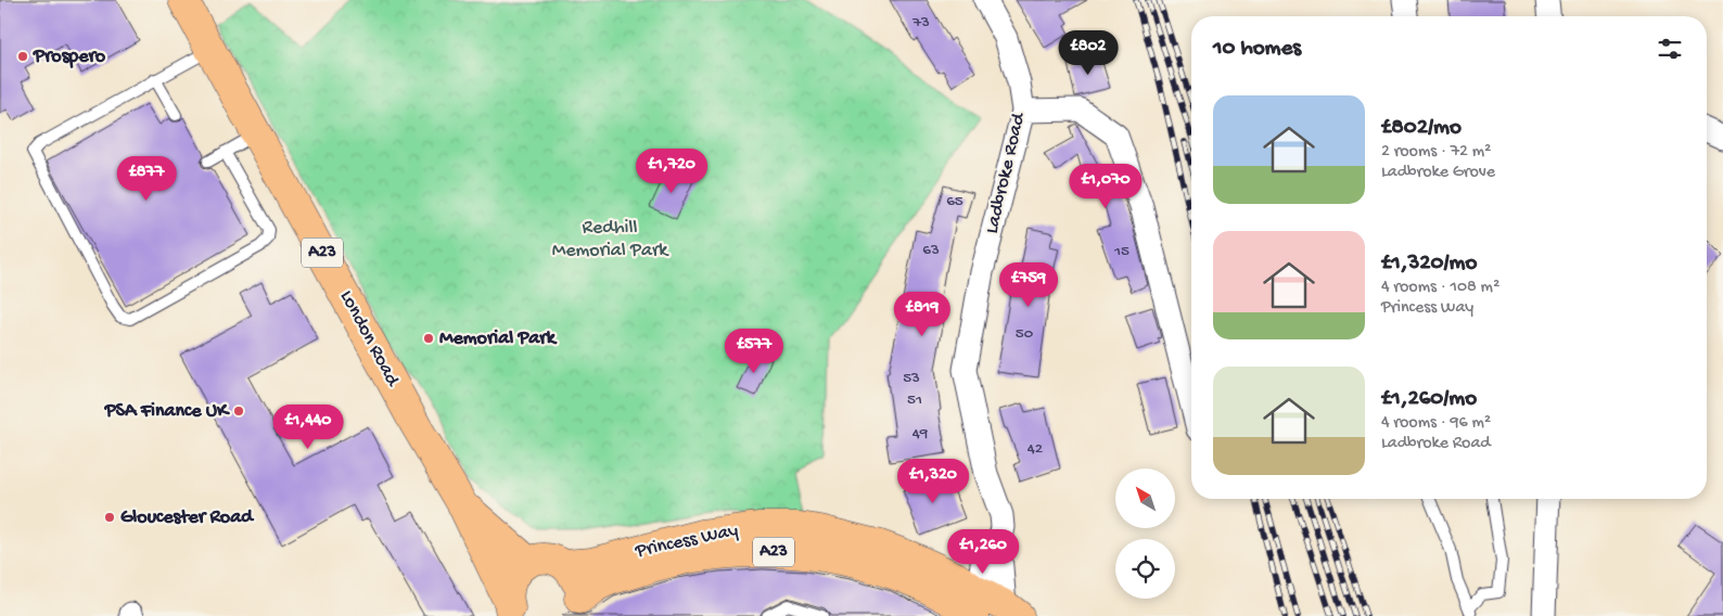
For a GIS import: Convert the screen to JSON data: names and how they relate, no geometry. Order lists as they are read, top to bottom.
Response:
{
  "streets": {
    "main road": ["A23", "London Road", "Princess Way"],
    "street": ["Ladbroke Road"]
  },
  "crossings": [
    ["Ladbroke Road", "Princess Way"],
    ["London Road", "Princess Way"]
  ],
  "parks": ["Redhill Memorial Park"],
  "places": [
    "Prospero",
    "Memorial Park",
    "PSA Finance UK",
    "Gloucester Road"
  ],
  "house_numbers": [
    "73",
    "65",
    "63",
    "15",
    "50",
    "53",
    "51",
    "49",
    "42"
  ],
  "north": "top left",
  "page": {
    "heading": "10 homes",
    "price": [
      "£802",
      "£1,720",
      "£877",
      "£1,070",
      "£759",
      "£819",
      "£577",
      "£1,440",
      "£1,320",
      "£1,260"
    ],
    "list": [
      {
        "name": "£802/mo",
        "note": "2 rooms · 72 m² · Ladbroke Grove"
      },
      {
        "name": "£1,320/mo",
        "note": "4 rooms · 108 m² · Princess Way"
      },
      {
        "name": "£1,260/mo",
        "note": "4 rooms · 96 m² · Ladbroke Road"
      }
    ]
  }
}
